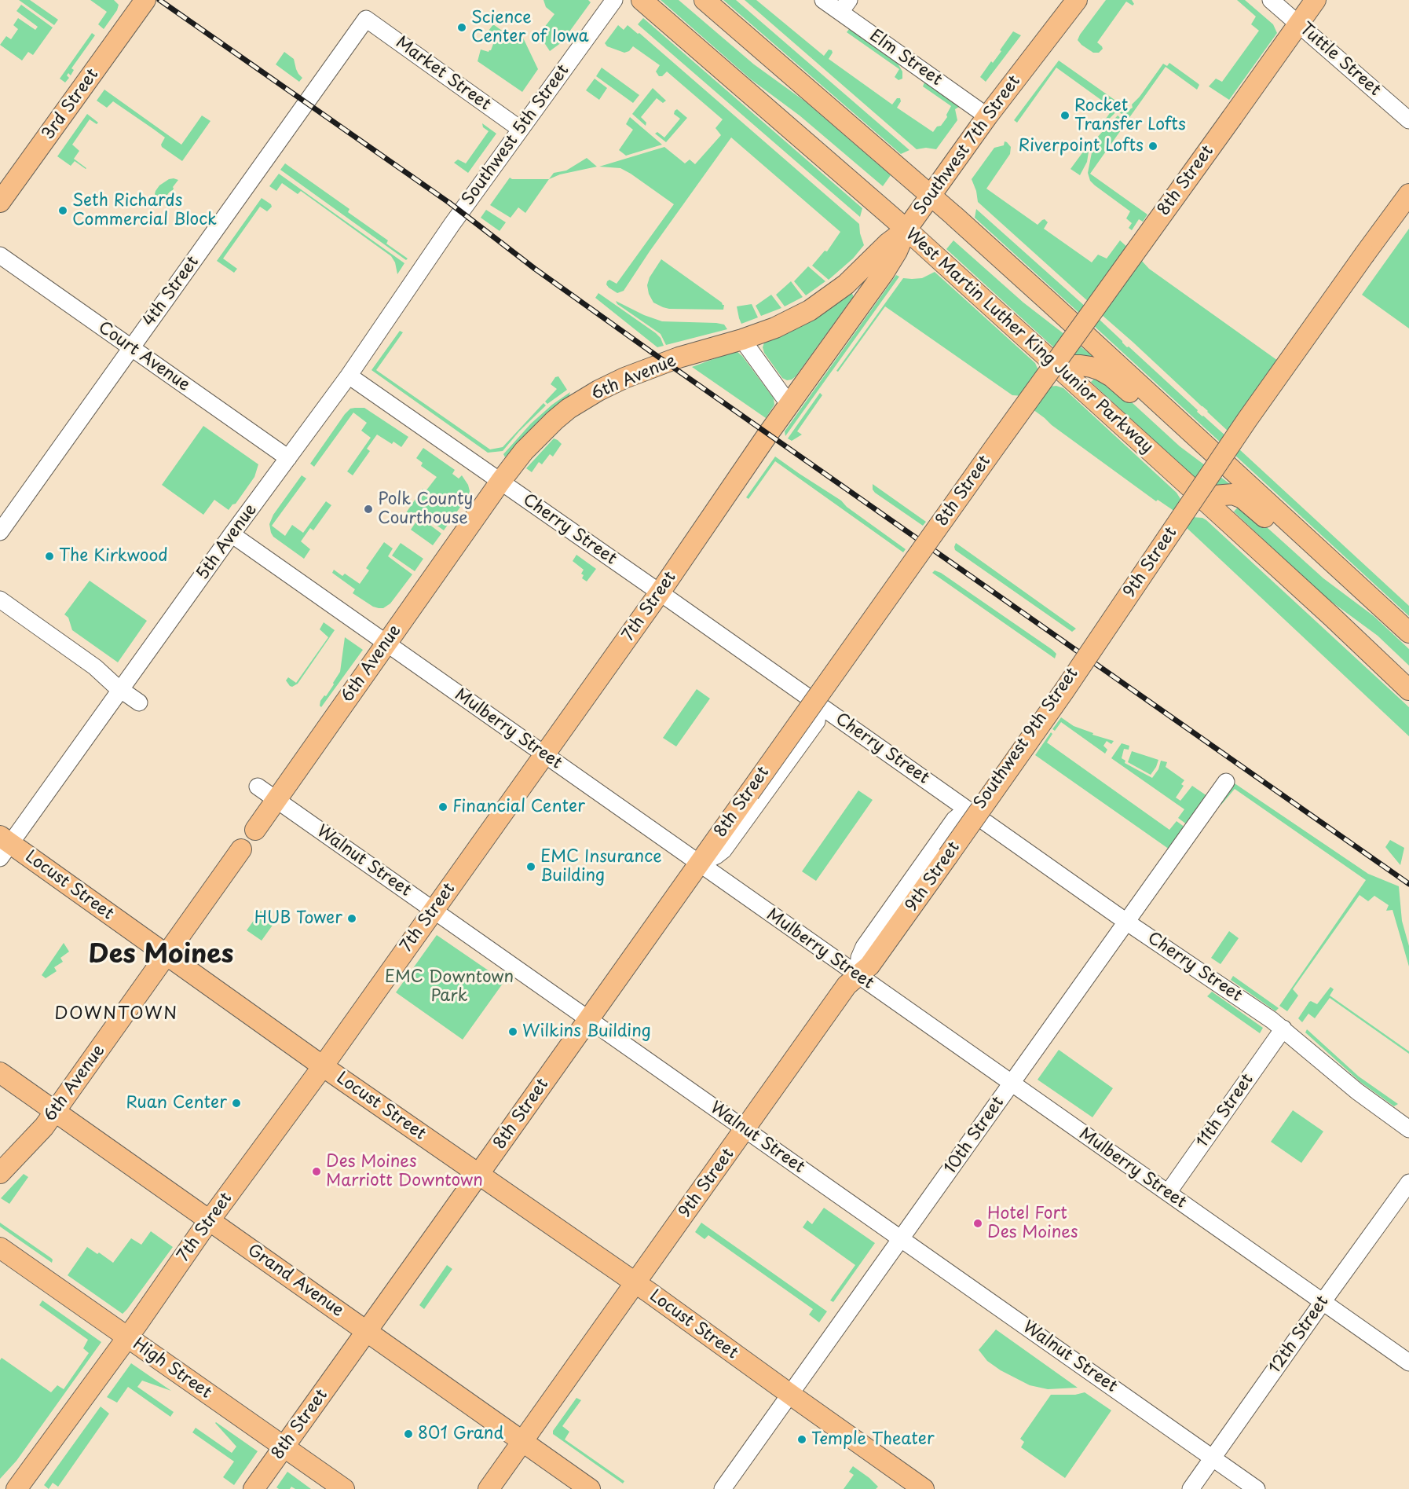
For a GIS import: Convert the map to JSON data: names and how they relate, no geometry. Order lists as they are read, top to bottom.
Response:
{
  "streets": {
    "main road": [
      "3rd Street",
      "Southwest 7th Street",
      "8th Street",
      "West Martin Luther King Junior Parkway",
      "6th Avenue",
      "9th Street",
      "7th Street",
      "Locust Street",
      "Grand Avenue",
      "High Street"
    ],
    "street": [
      "Elm Street",
      "Tuttle Street",
      "Market Street",
      "Southwest 5th Street",
      "4th Street",
      "Court Avenue",
      "Cherry Street",
      "5th Avenue",
      "Mulberry Street",
      "Southwest 9th Street",
      "Walnut Street",
      "11th Street",
      "10th Street",
      "12th Street"
    ]
  },
  "crossings": [
    ["Elm Street", "Southwest 7th Street"],
    ["Tuttle Street", "8th Street"],
    ["Market Street", "Southwest 5th Street"],
    ["Market Street", "4th Street"],
    ["Southwest 5th Street", "5th Avenue"],
    ["Southwest 7th Street", "West Martin Luther King Junior Parkway"],
    ["Southwest 7th Street", "6th Avenue"],
    ["Southwest 7th Street", "7th Street"],
    ["8th Street", "Mulberry Street"],
    ["8th Street", "Walnut Street"],
    ["8th Street", "Locust Street"],
    ["8th Street", "Grand Avenue"],
    ["8th Street", "High Street"],
    ["4th Street", "Court Avenue"],
    ["West Martin Luther King Junior Parkway", "6th Avenue"],
    ["West Martin Luther King Junior Parkway", "Southwest 9th Street"],
    ["Court Avenue", "5th Avenue"],
    ["6th Avenue", "Cherry Street"],
    ["6th Avenue", "Mulberry Street"],
    ["6th Avenue", "Walnut Street"],
    ["6th Avenue", "Locust Street"],
    ["6th Avenue", "Grand Avenue"],
    ["Cherry Street", "5th Avenue"],
    ["Cherry Street", "7th Street"],
    ["Cherry Street", "Southwest 9th Street"],
    ["Cherry Street", "11th Street"],
    ["Cherry Street", "10th Street"],
    ["5th Avenue", "Mulberry Street"],
    ["5th Avenue", "Locust Street"],
    ["9th Street", "Mulberry Street"],
    ["9th Street", "Southwest 9th Street"],
    ["9th Street", "Walnut Street"],
    ["9th Street", "Locust Street"],
    ["9th Street", "Grand Avenue"],
    ["7th Street", "Mulberry Street"],
    ["7th Street", "Walnut Street"],
    ["7th Street", "Locust Street"],
    ["7th Street", "Grand Avenue"],
    ["7th Street", "High Street"],
    ["Mulberry Street", "Southwest 9th Street"],
    ["Mulberry Street", "11th Street"],
    ["Mulberry Street", "10th Street"],
    ["Mulberry Street", "12th Street"],
    ["Walnut Street", "10th Street"],
    ["Walnut Street", "12th Street"],
    ["Locust Street", "10th Street"]
  ],
  "districts": ["Des Moines", "DOWNTOWN"],
  "parks": ["EMC Downtown Park"],
  "places": [
    "Science Center of Iowa",
    "Rocket Transfer Lofts",
    "Riverpoint Lofts",
    "Seth Richards Commercial Block",
    "Polk County Courthouse",
    "The Kirkwood",
    "Financial Center",
    "EMC Insurance Building",
    "HUB Tower",
    "Wilkins Building",
    "Ruan Center",
    "Des Moines Marriott Downtown",
    "Hotel Fort Des Moines",
    "801 Grand",
    "Temple Theater"
  ]
}
